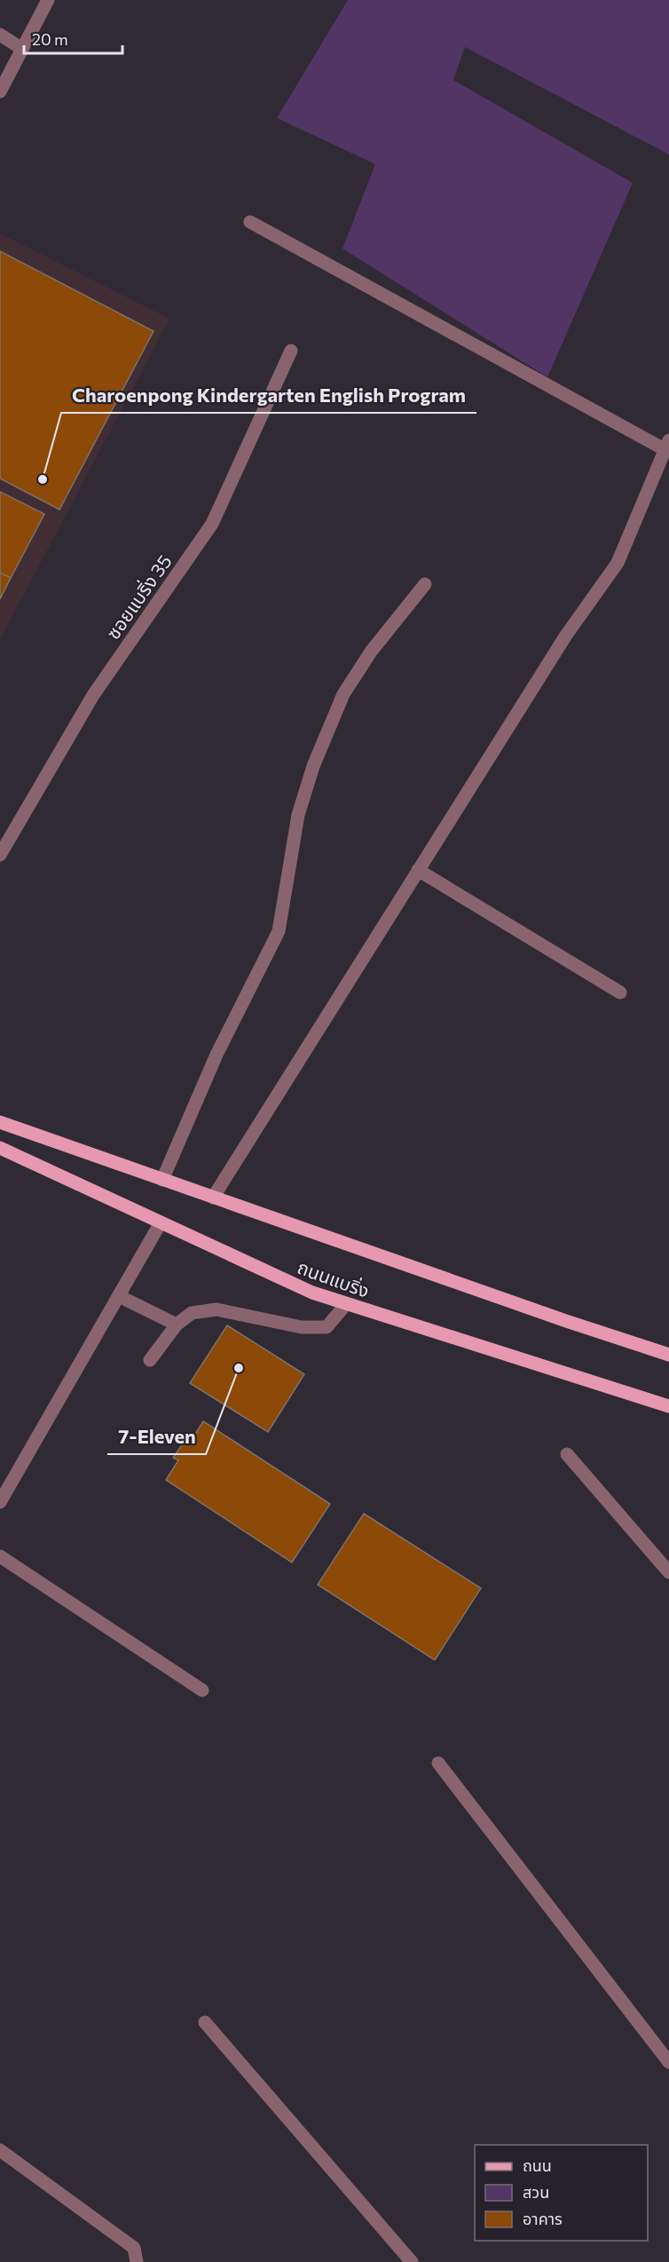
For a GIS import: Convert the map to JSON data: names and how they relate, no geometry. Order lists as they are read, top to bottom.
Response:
{
  "streets": {
    "main road": ["ถนนแบริ่ง"],
    "street": ["ซอยแบริ่ง 35"]
  },
  "places": ["Charoenpong Kindergarten English Program", "7-Eleven"],
  "legend": ["ถนน", "สวน", "อาคาร"],
  "scale_bar": "20 m"
}
